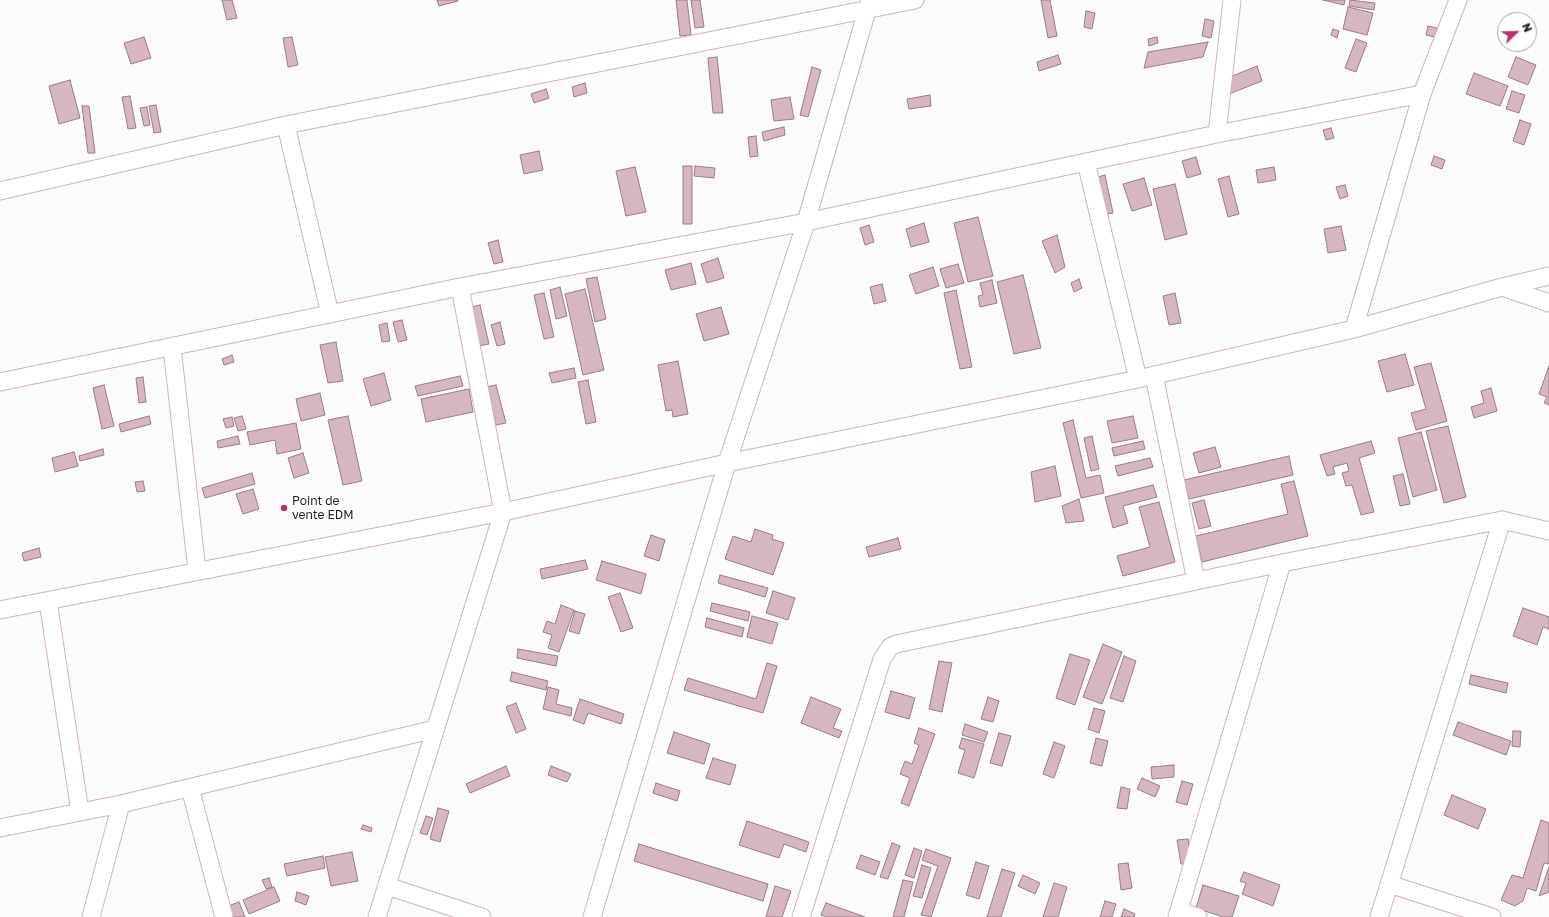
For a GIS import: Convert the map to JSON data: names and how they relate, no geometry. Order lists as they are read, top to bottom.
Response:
{
  "places": ["Point de vente EDM"],
  "north": "top right"
}
